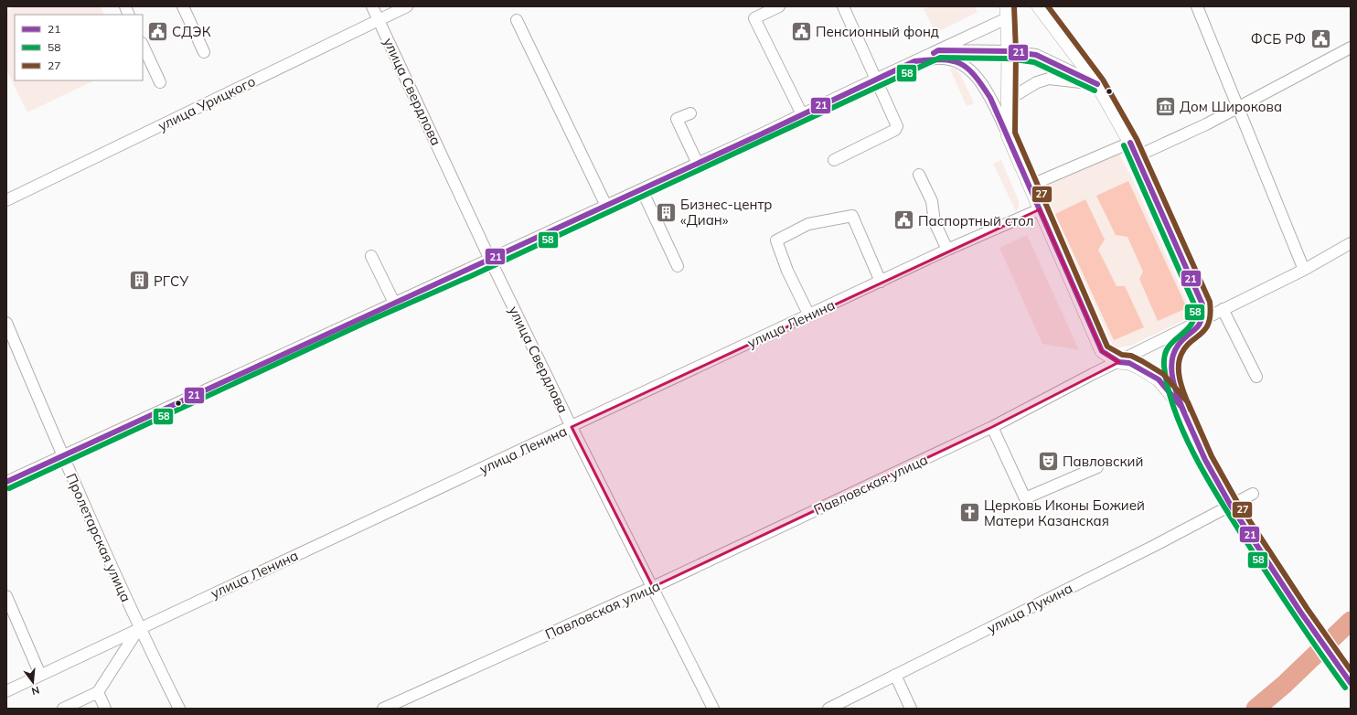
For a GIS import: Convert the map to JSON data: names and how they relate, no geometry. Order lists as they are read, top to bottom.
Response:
{
  "streets": {
    "street": [
      "улица Свердлова",
      "улица Урицкого",
      "улица Ленина",
      "Павловская улица",
      "Пролетарская улица",
      "улица Лукина"
    ]
  },
  "crossings": [
    ["улица Свердлова", "улица Урицкого"],
    ["улица Свердлова", "улица Ленина"],
    ["улица Свердлова", "Павловская улица"],
    ["улица Ленина", "Пролетарская улица"]
  ],
  "places": {
    "public building": [
      "СДЭК",
      "Пенсионный фонд",
      "ФСБ РФ",
      "Паспортный стол"
    ],
    "museum": ["Дом Широкова"],
    "building": ["Бизнес-центр «Диан»", "РГСУ"],
    "theatre": ["Павловский"],
    "church": ["Церковь Иконы Божией Матери Казанская"]
  },
  "lines": ["transit line 27", "transit line 21", "transit line 58"],
  "legend": ["21", "58", "27"],
  "north": "bottom"
}
